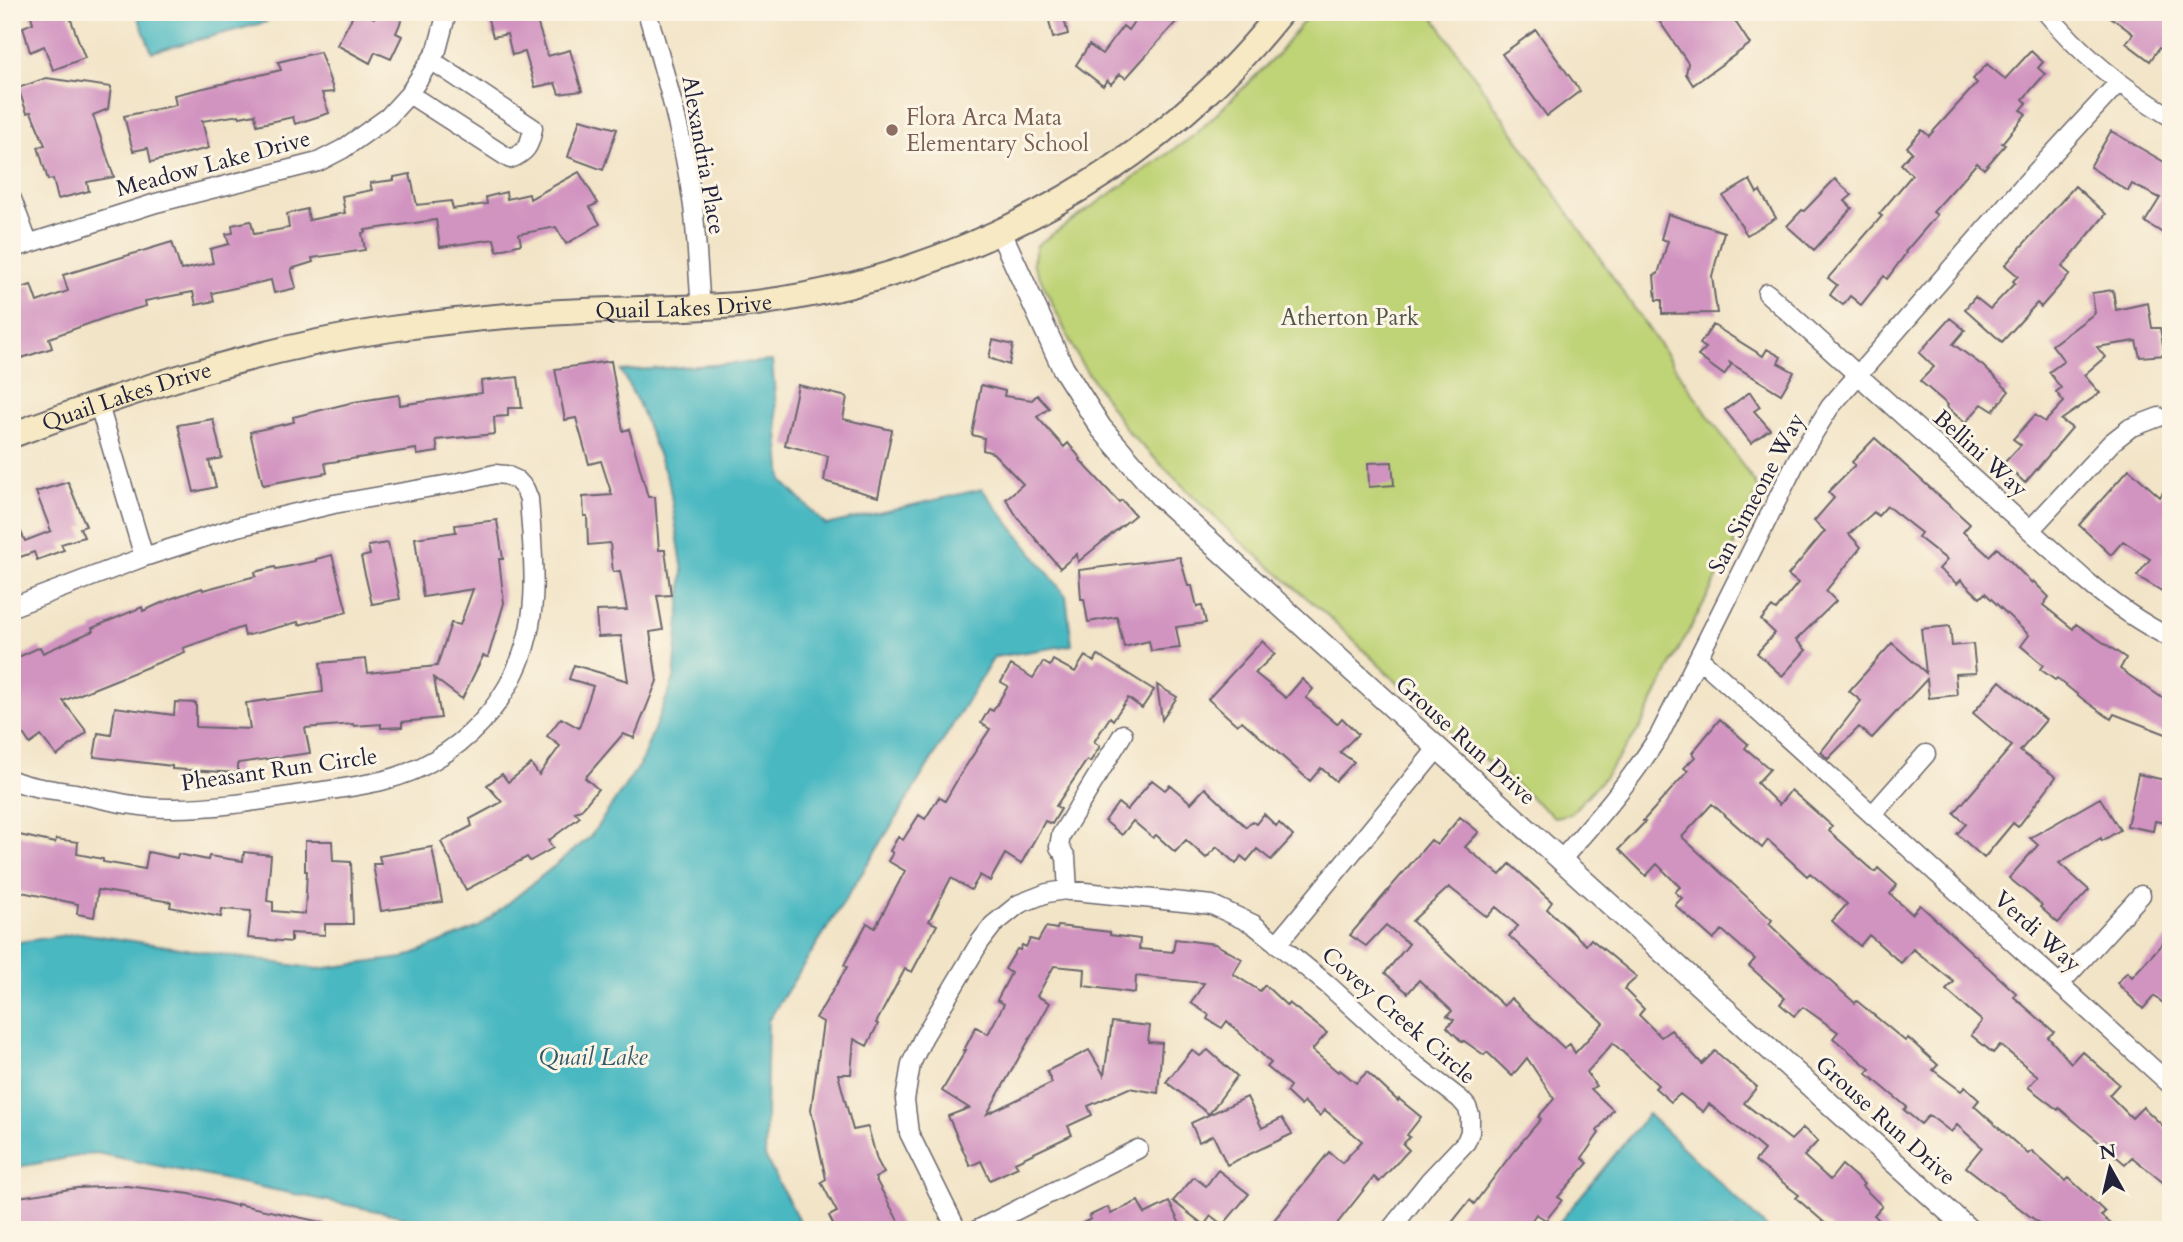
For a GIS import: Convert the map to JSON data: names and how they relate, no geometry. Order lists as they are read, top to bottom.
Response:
{
  "streets": {
    "main road": ["Quail Lakes Drive"],
    "street": [
      "Alexandria Place",
      "Meadow Lake Drive",
      "Bellini Way",
      "San Simeone Way",
      "Grouse Run Drive",
      "Pheasant Run Circle",
      "Verdi Way",
      "Covey Creek Circle"
    ]
  },
  "crossings": [
    ["Alexandria Place", "Quail Lakes Drive"],
    ["Quail Lakes Drive", "Grouse Run Drive"],
    ["Bellini Way", "San Simeone Way"],
    ["San Simeone Way", "Grouse Run Drive"],
    ["San Simeone Way", "Verdi Way"]
  ],
  "water": ["Quail Lake"],
  "parks": ["Atherton Park"],
  "places": ["Flora Arca Mata Elementary School"],
  "north": "top"
}
